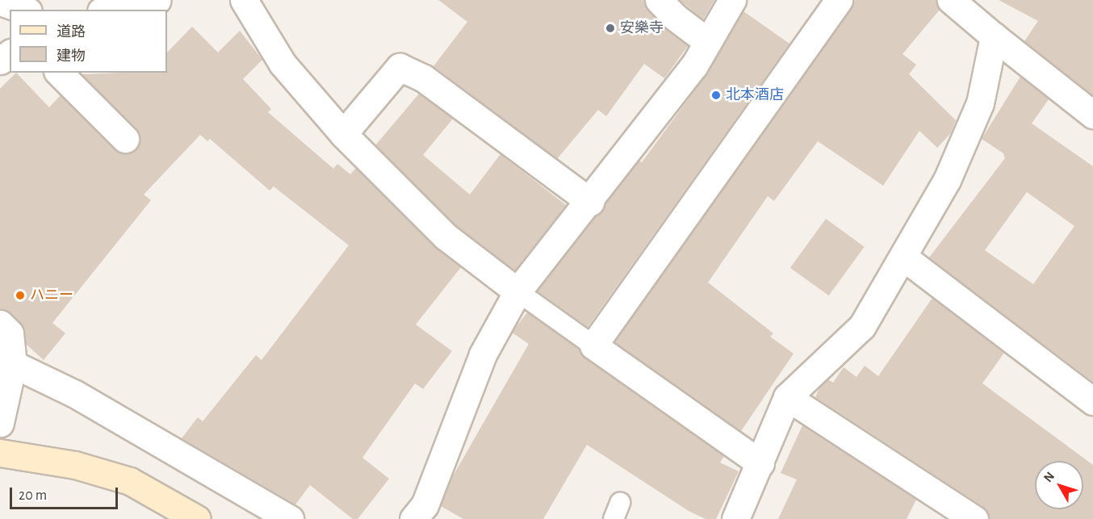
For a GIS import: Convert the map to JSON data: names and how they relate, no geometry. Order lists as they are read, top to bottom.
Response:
{
  "places": ["安樂寺", "北本酒店", "ハニー"],
  "legend": ["道路", "建物"],
  "scale_bar": "20 m",
  "north": "top left"
}
